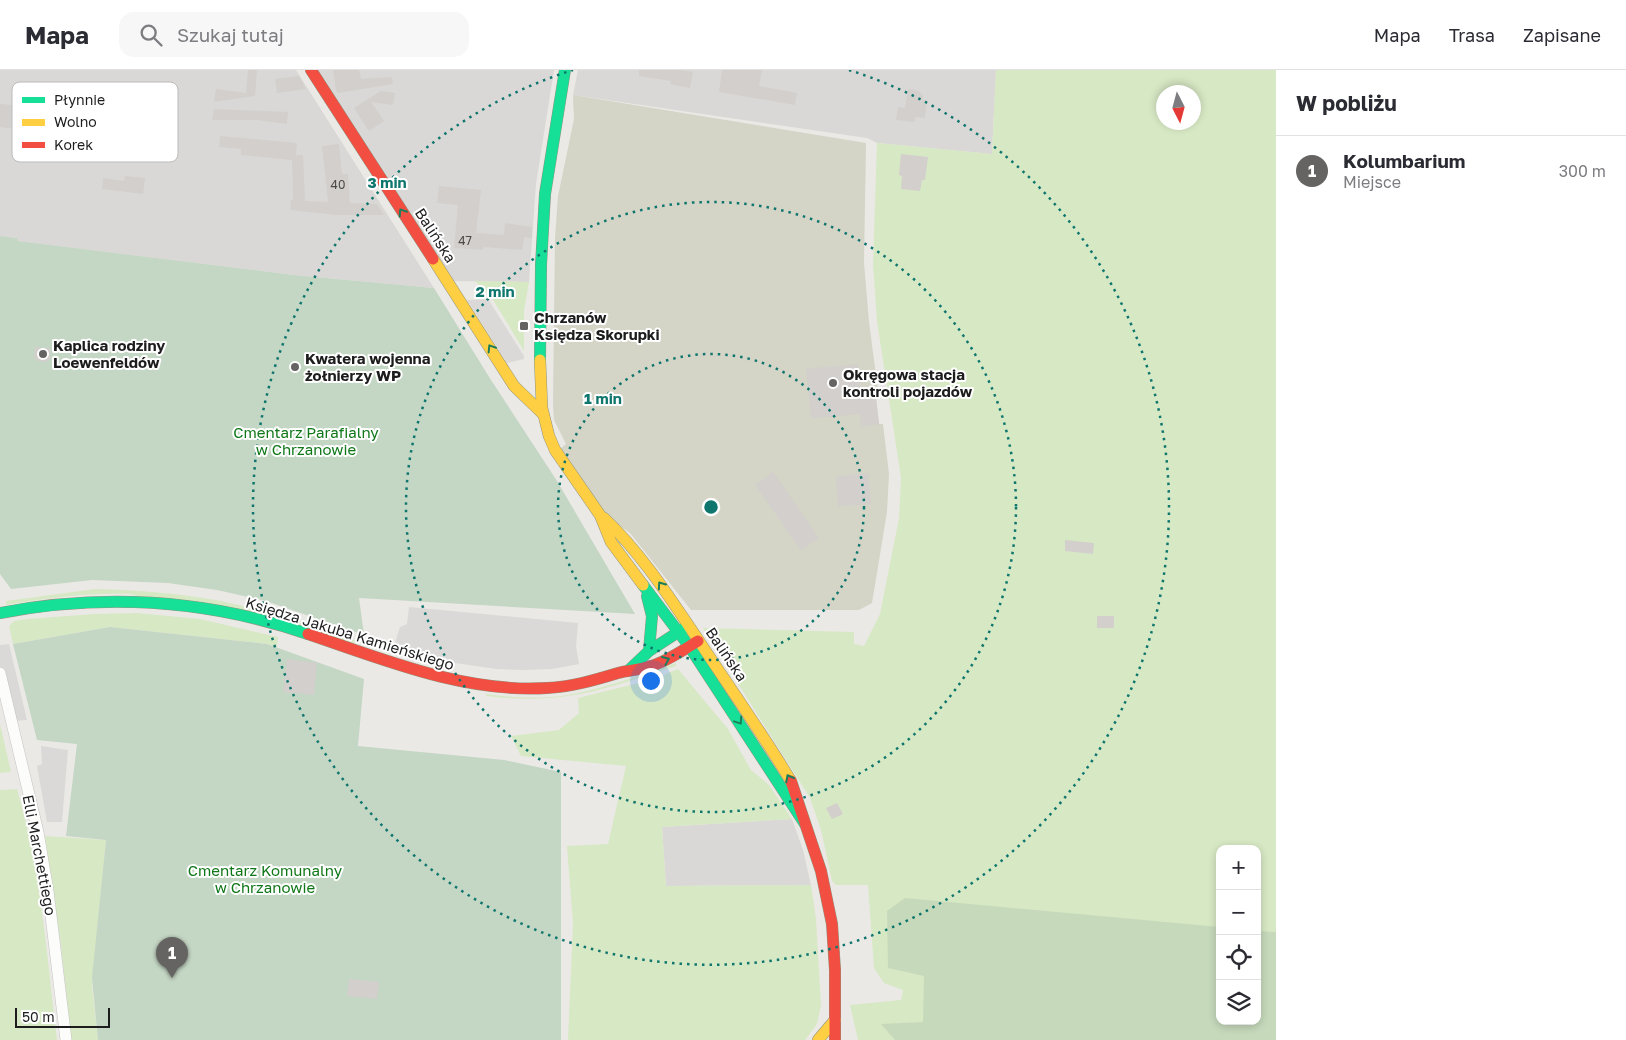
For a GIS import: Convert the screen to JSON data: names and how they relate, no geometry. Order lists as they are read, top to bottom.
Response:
{
  "streets": {
    "main road": ["Balińska", "Księdza Jakuba Kamieńskiego"],
    "street": ["Elli Marchettiego"]
  },
  "crossings": [
    ["Balińska", "Księdza Jakuba Kamieńskiego"]
  ],
  "one_way": ["Balińska"],
  "parks": ["Cmentarz Parafialny w Chrzanowie", "Cmentarz Komunalny w Chrzanowie"],
  "places": {
    "transit": ["Chrzanów Księdza Skorupki"],
    "other": ["Kaplica rodziny Loewenfeldów", "Kwatera wojenna żołnierzy WP", "Okręgowa stacja kontroli pojazdów"]
  },
  "house_numbers": ["40", "47"],
  "legend": ["Płynnie", "Wolno", "Korek"],
  "scale_bar": "50 m",
  "north": "bottom",
  "page": {
    "header": "Mapa",
    "search": "Szukaj tutaj",
    "nav": ["Mapa", "Trasa", "Zapisane"],
    "heading": "W pobliżu",
    "list": [
      {
        "mark": "1",
        "name": "Kolumbarium",
        "note": "Miejsce",
        "value": "300 m"
      }
    ],
    "map_buttons": ["+", "−"],
    "pins": "1",
    "scale": "50 m"
  },
  "rings": ["3 min", "2 min", "1 min"]
}
